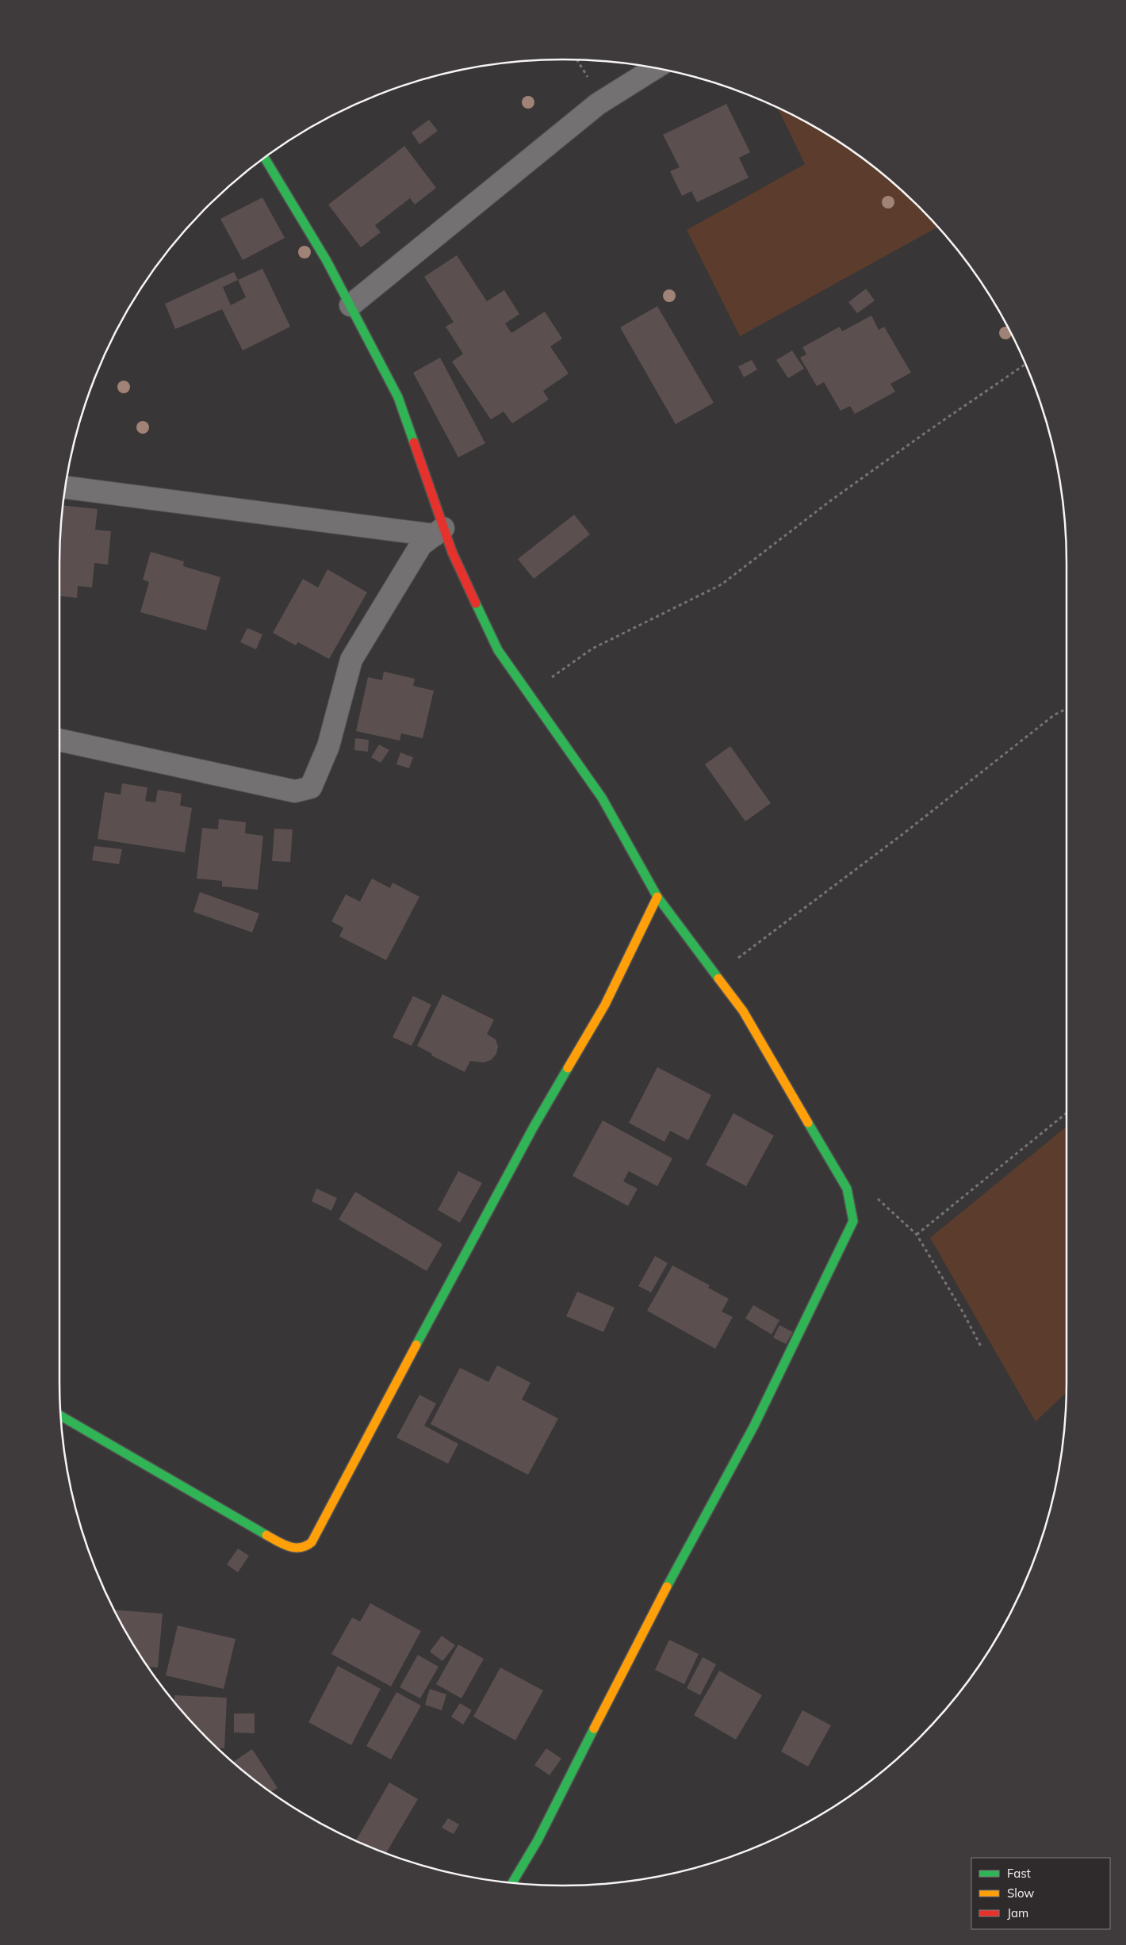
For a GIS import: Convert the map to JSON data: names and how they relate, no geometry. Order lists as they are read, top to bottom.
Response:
{
  "legend": ["Fast", "Slow", "Jam"]
}
